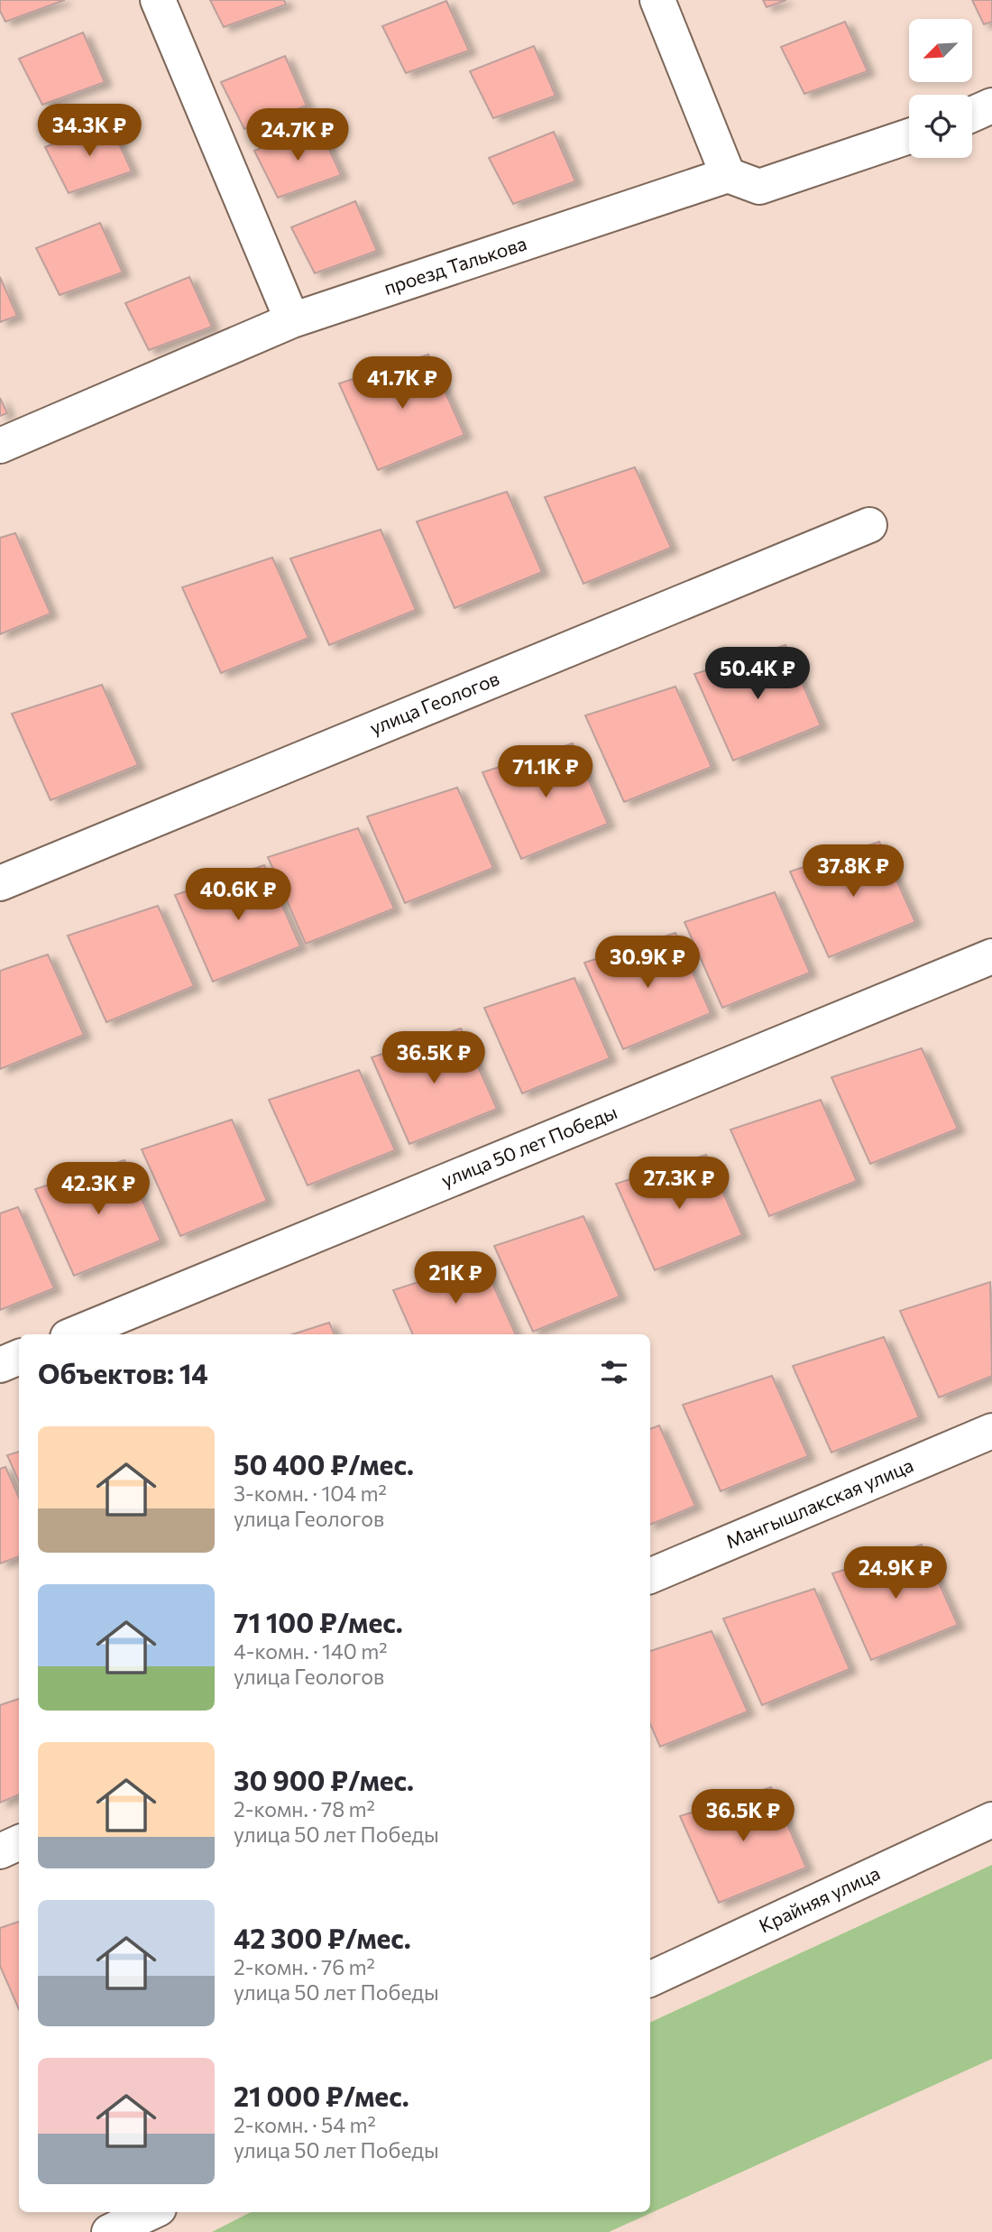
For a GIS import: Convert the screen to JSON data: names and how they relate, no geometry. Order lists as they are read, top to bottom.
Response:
{
  "streets": {
    "street": [
      "проезд Талькова",
      "улица Геологов",
      "улица 50 лет Победы",
      "Мангышлакская улица",
      "Крайняя улица"
    ]
  },
  "north": "bottom left",
  "page": {
    "price": [
      "34.3K ₽",
      "24.7K ₽",
      "41.7K ₽",
      "50.4K ₽",
      "71.1K ₽",
      "37.8K ₽",
      "40.6K ₽",
      "30.9K ₽",
      "36.5K ₽",
      "27.3K ₽",
      "42.3K ₽",
      "21K ₽",
      "24.9K ₽",
      "36.5K ₽"
    ],
    "heading": "Объектов: 14",
    "list": [
      {
        "name": "50 400 ₽/мес.",
        "note": "3-комн. · 104 m² · улица Геологов"
      },
      {
        "name": "71 100 ₽/мес.",
        "note": "4-комн. · 140 m² · улица Геологов"
      },
      {
        "name": "30 900 ₽/мес.",
        "note": "2-комн. · 78 m² · улица 50 лет Победы"
      },
      {
        "name": "42 300 ₽/мес.",
        "note": "2-комн. · 76 m² · улица 50 лет Победы"
      },
      {
        "name": "21 000 ₽/мес.",
        "note": "2-комн. · 54 m² · улица 50 лет Победы"
      }
    ]
  }
}
